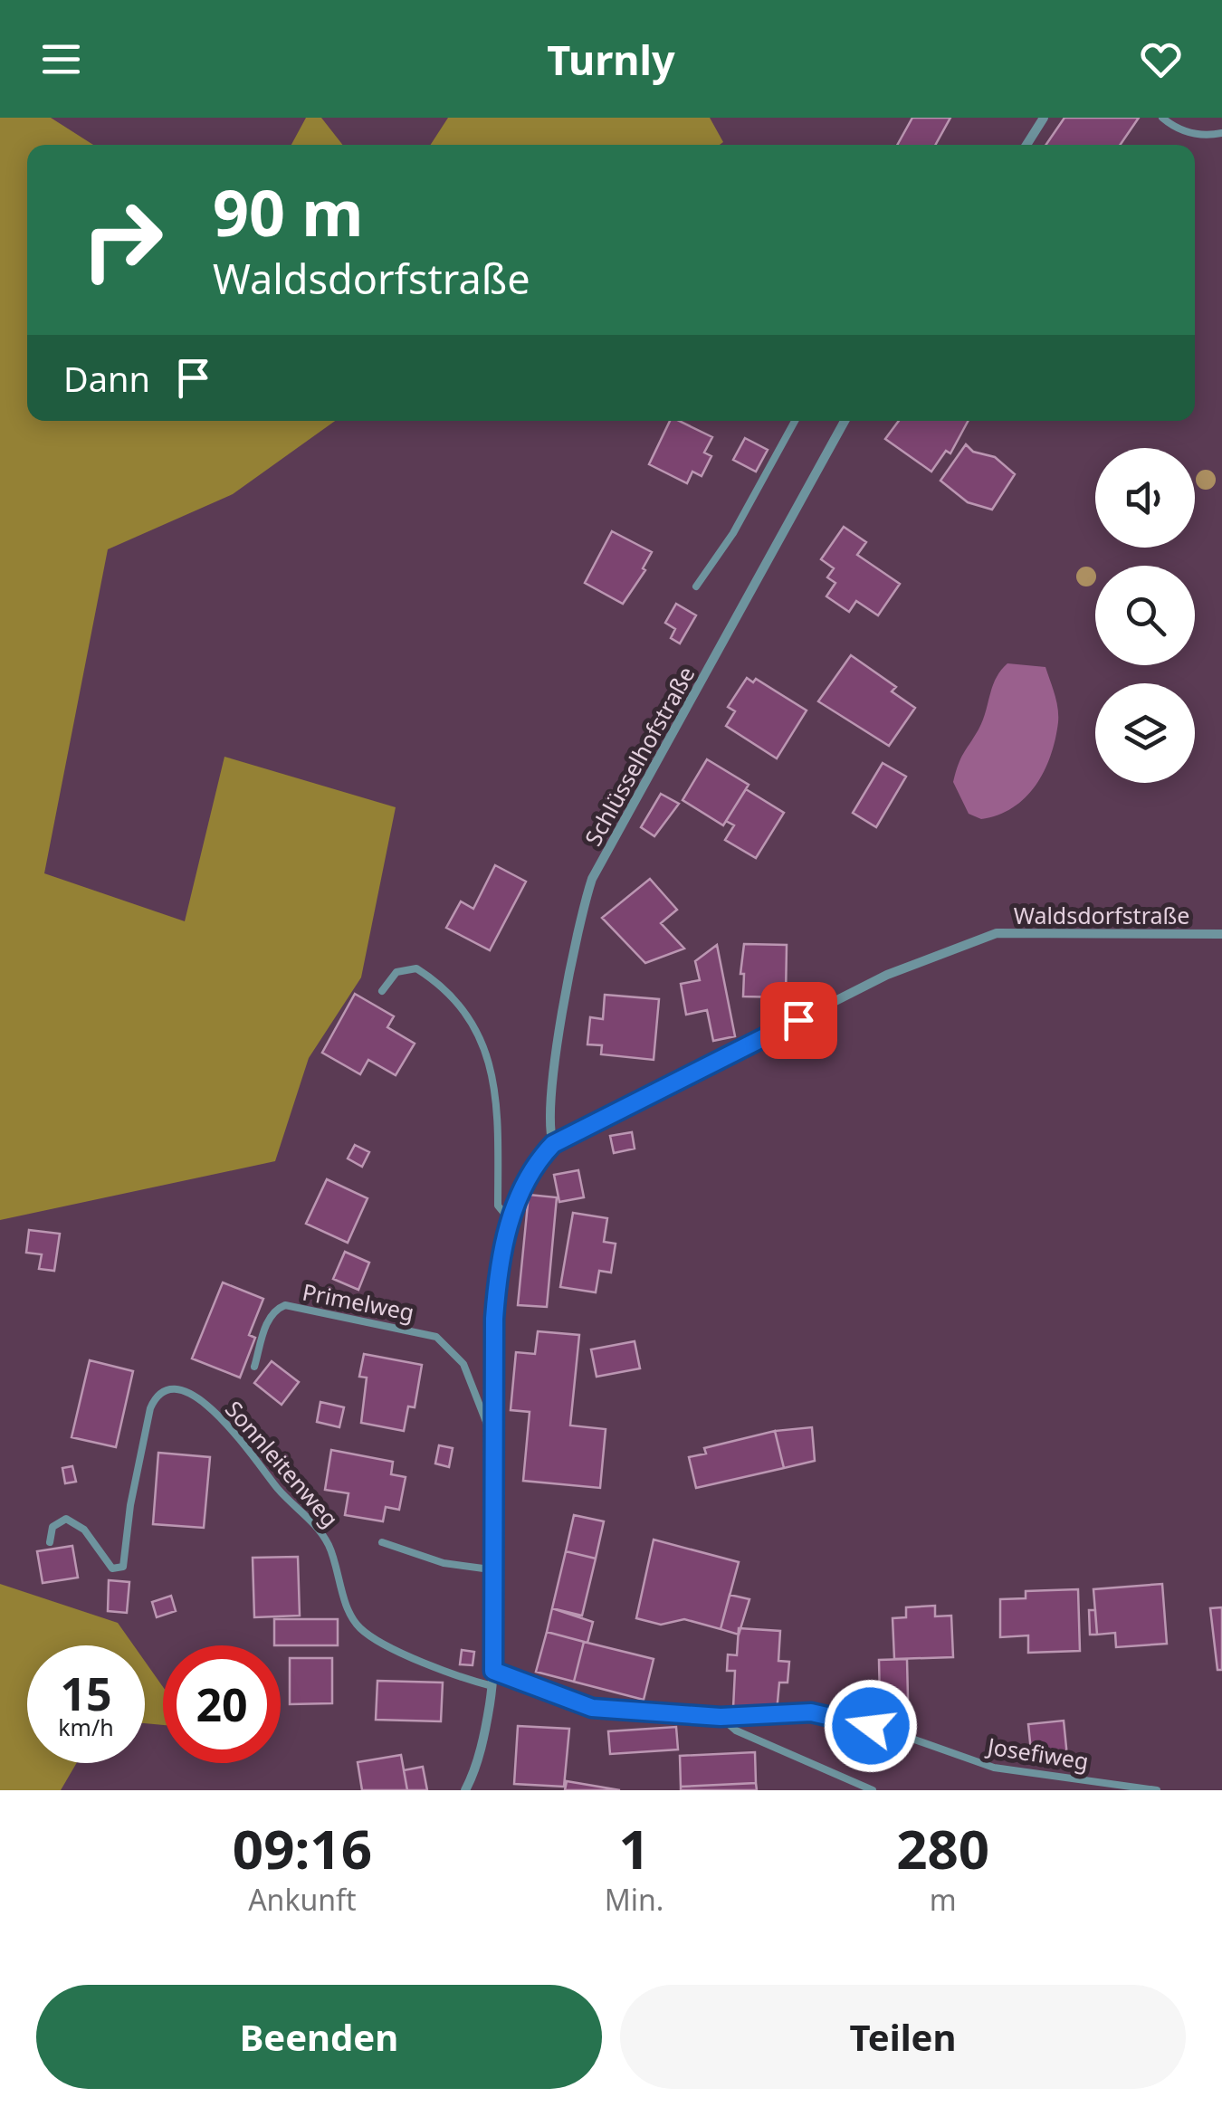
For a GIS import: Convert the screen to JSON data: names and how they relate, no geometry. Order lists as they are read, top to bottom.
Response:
{
  "streets": {
    "street": ["Schlüsselhofstraße", "Waldsdorfstraße"],
    "lane": ["Primelweg", "Sonnleitenweg", "Josefiweg"]
  },
  "crossings": [
    ["Schlüsselhofstraße", "Waldsdorfstraße"],
    ["Waldsdorfstraße", "Primelweg"],
    ["Waldsdorfstraße", "Sonnleitenweg"],
    ["Waldsdorfstraße", "Josefiweg"]
  ],
  "page": {
    "header": "Turnly",
    "turn": ["90 m", "Waldsdorfstraße"],
    "then": "Dann",
    "speed": "15 km/h",
    "limit": "20",
    "eta": [
      "09:16",
      "Ankunft",
      "1",
      "Min.",
      "280",
      "m"
    ],
    "buttons": ["Beenden", "Teilen"]
  }
}
